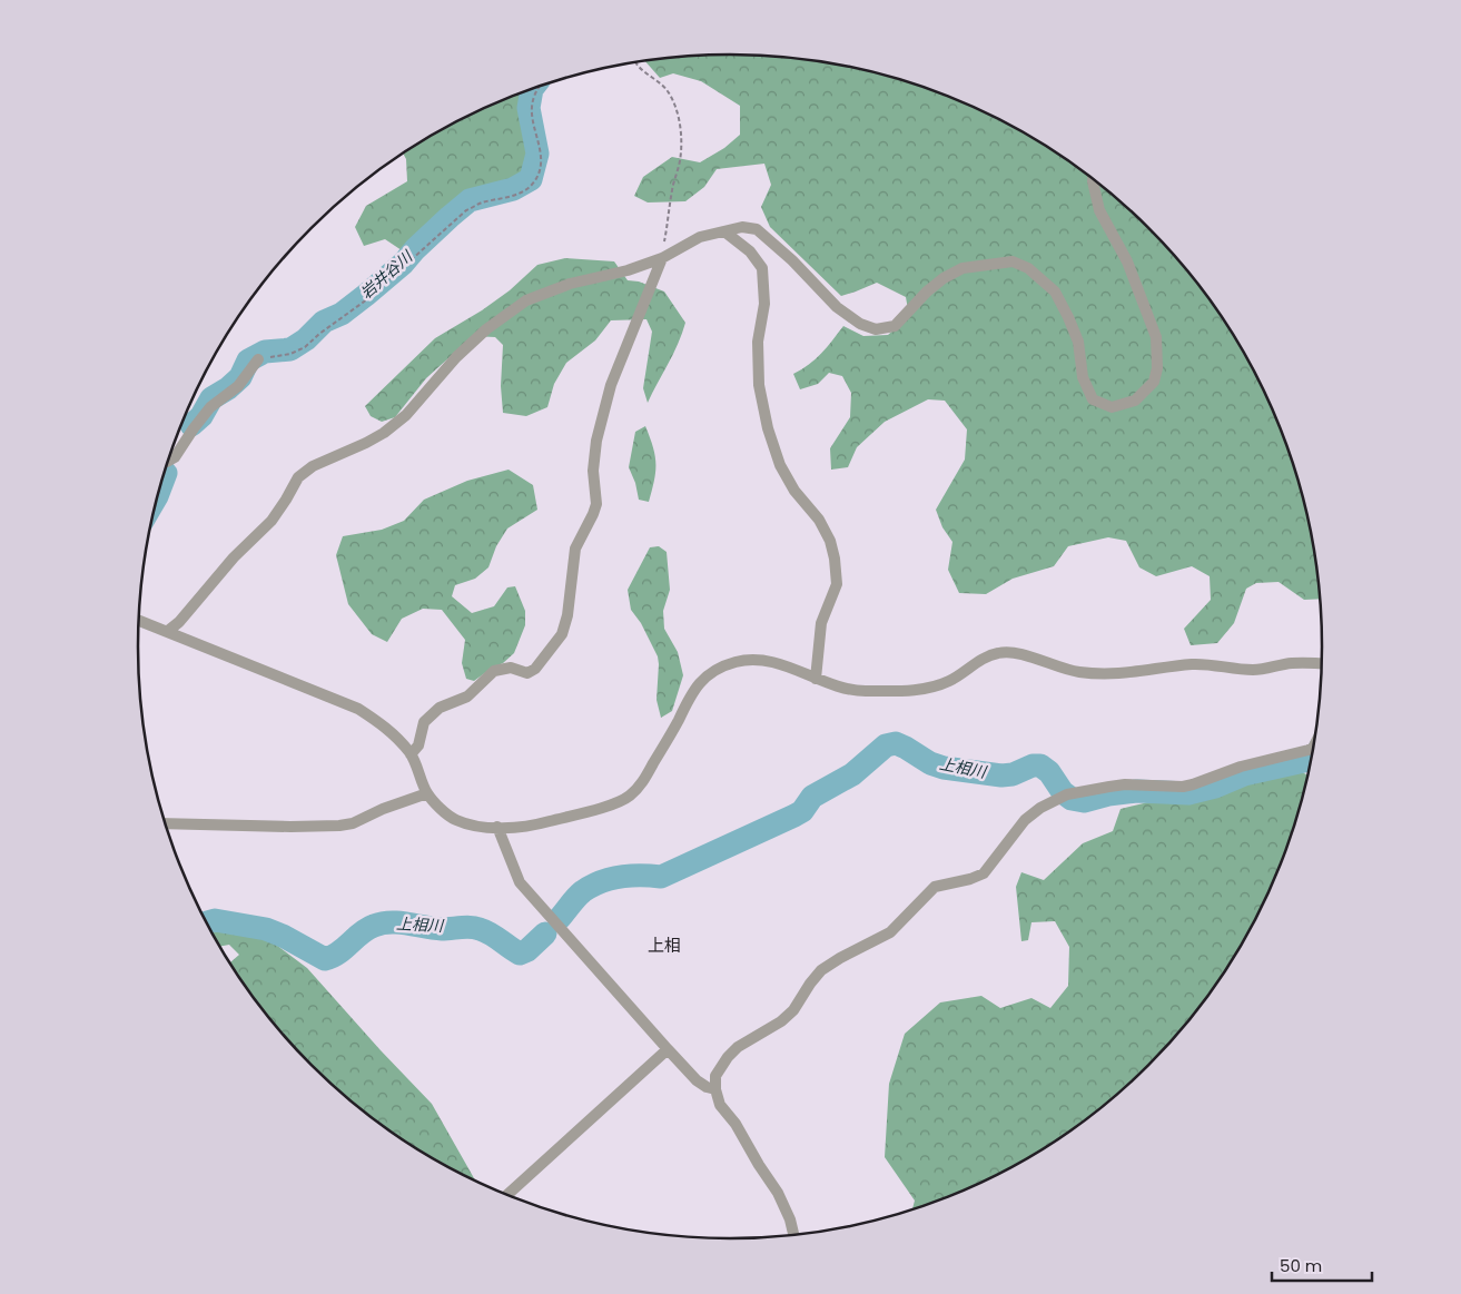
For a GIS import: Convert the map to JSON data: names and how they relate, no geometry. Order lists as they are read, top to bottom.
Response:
{
  "districts": ["上相"],
  "water": ["岩井谷川", "上相川"],
  "scale_bar": "50 m"
}
